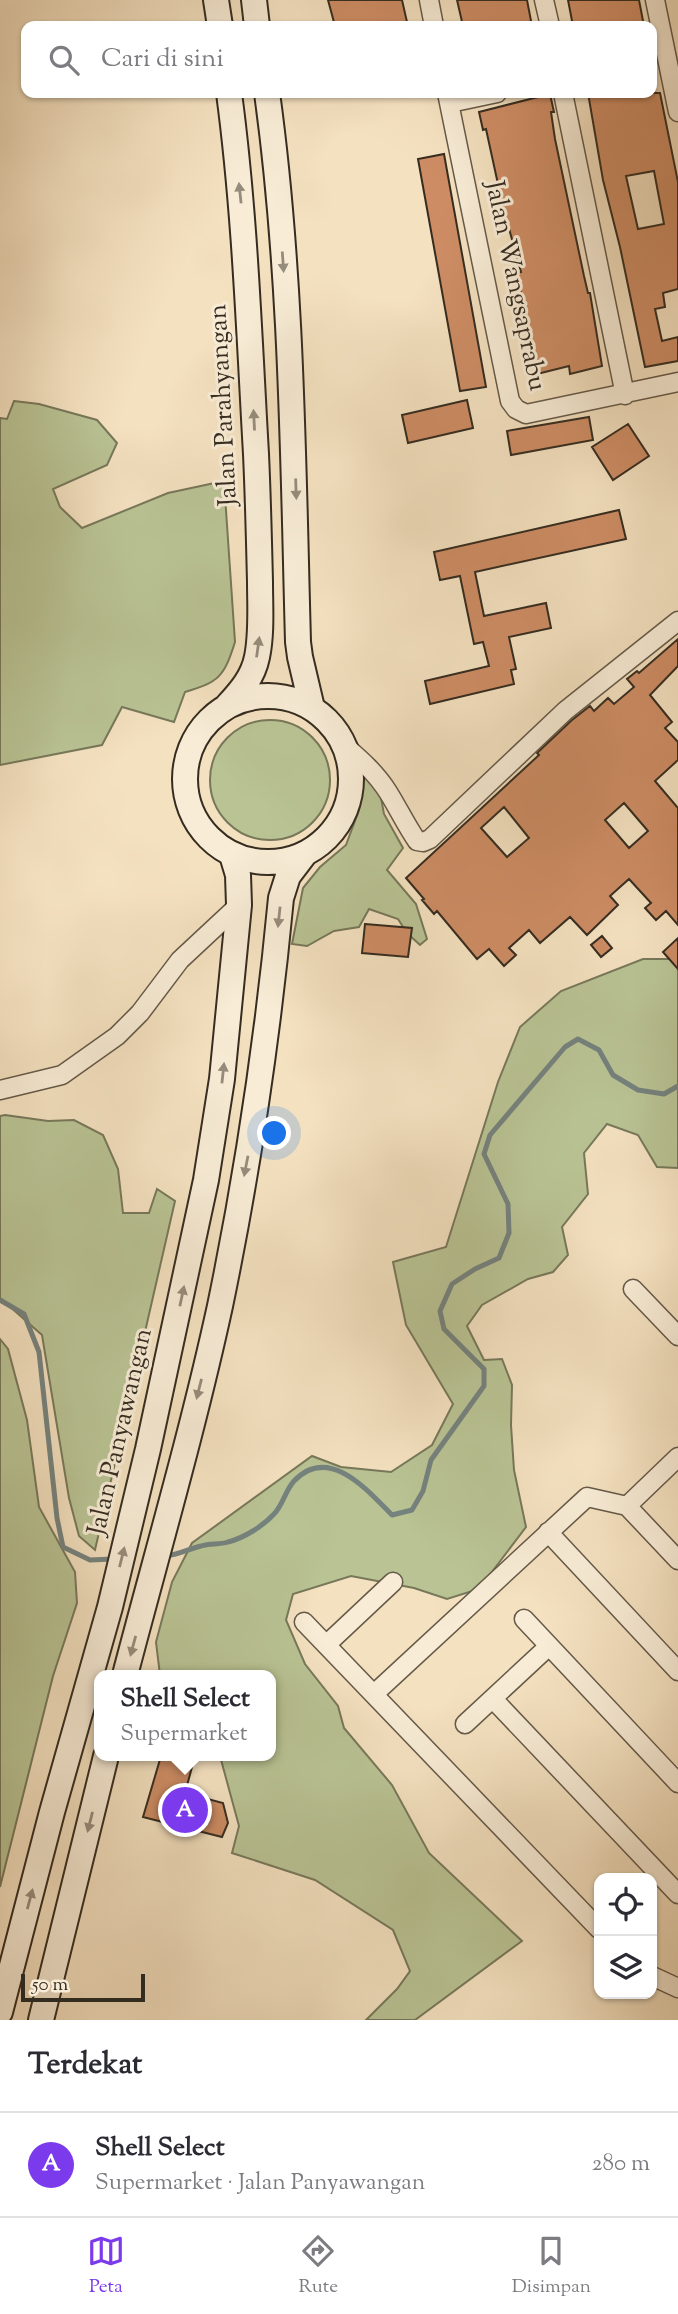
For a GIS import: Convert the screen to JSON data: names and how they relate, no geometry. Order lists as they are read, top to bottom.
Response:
{
  "streets": {
    "main road": ["Jalan Parahyangan", "Jalan Panyawangan"],
    "street": ["Jalan Wangsaprabu"]
  },
  "crossings": [
    ["Jalan Parahyangan", "Jalan Panyawangan"]
  ],
  "scale_bar": "50 m",
  "page": {
    "search": "Cari di sini",
    "popup": ["Shell Select", "Supermarket"],
    "pins": "A",
    "scale": "50 m",
    "heading": "Terdekat",
    "list": [
      {
        "mark": "A",
        "name": "Shell Select",
        "note": "Supermarket · Jalan Panyawangan",
        "value": "280 m"
      }
    ],
    "nav": ["Peta", "Rute", "Disimpan"]
  }
}
